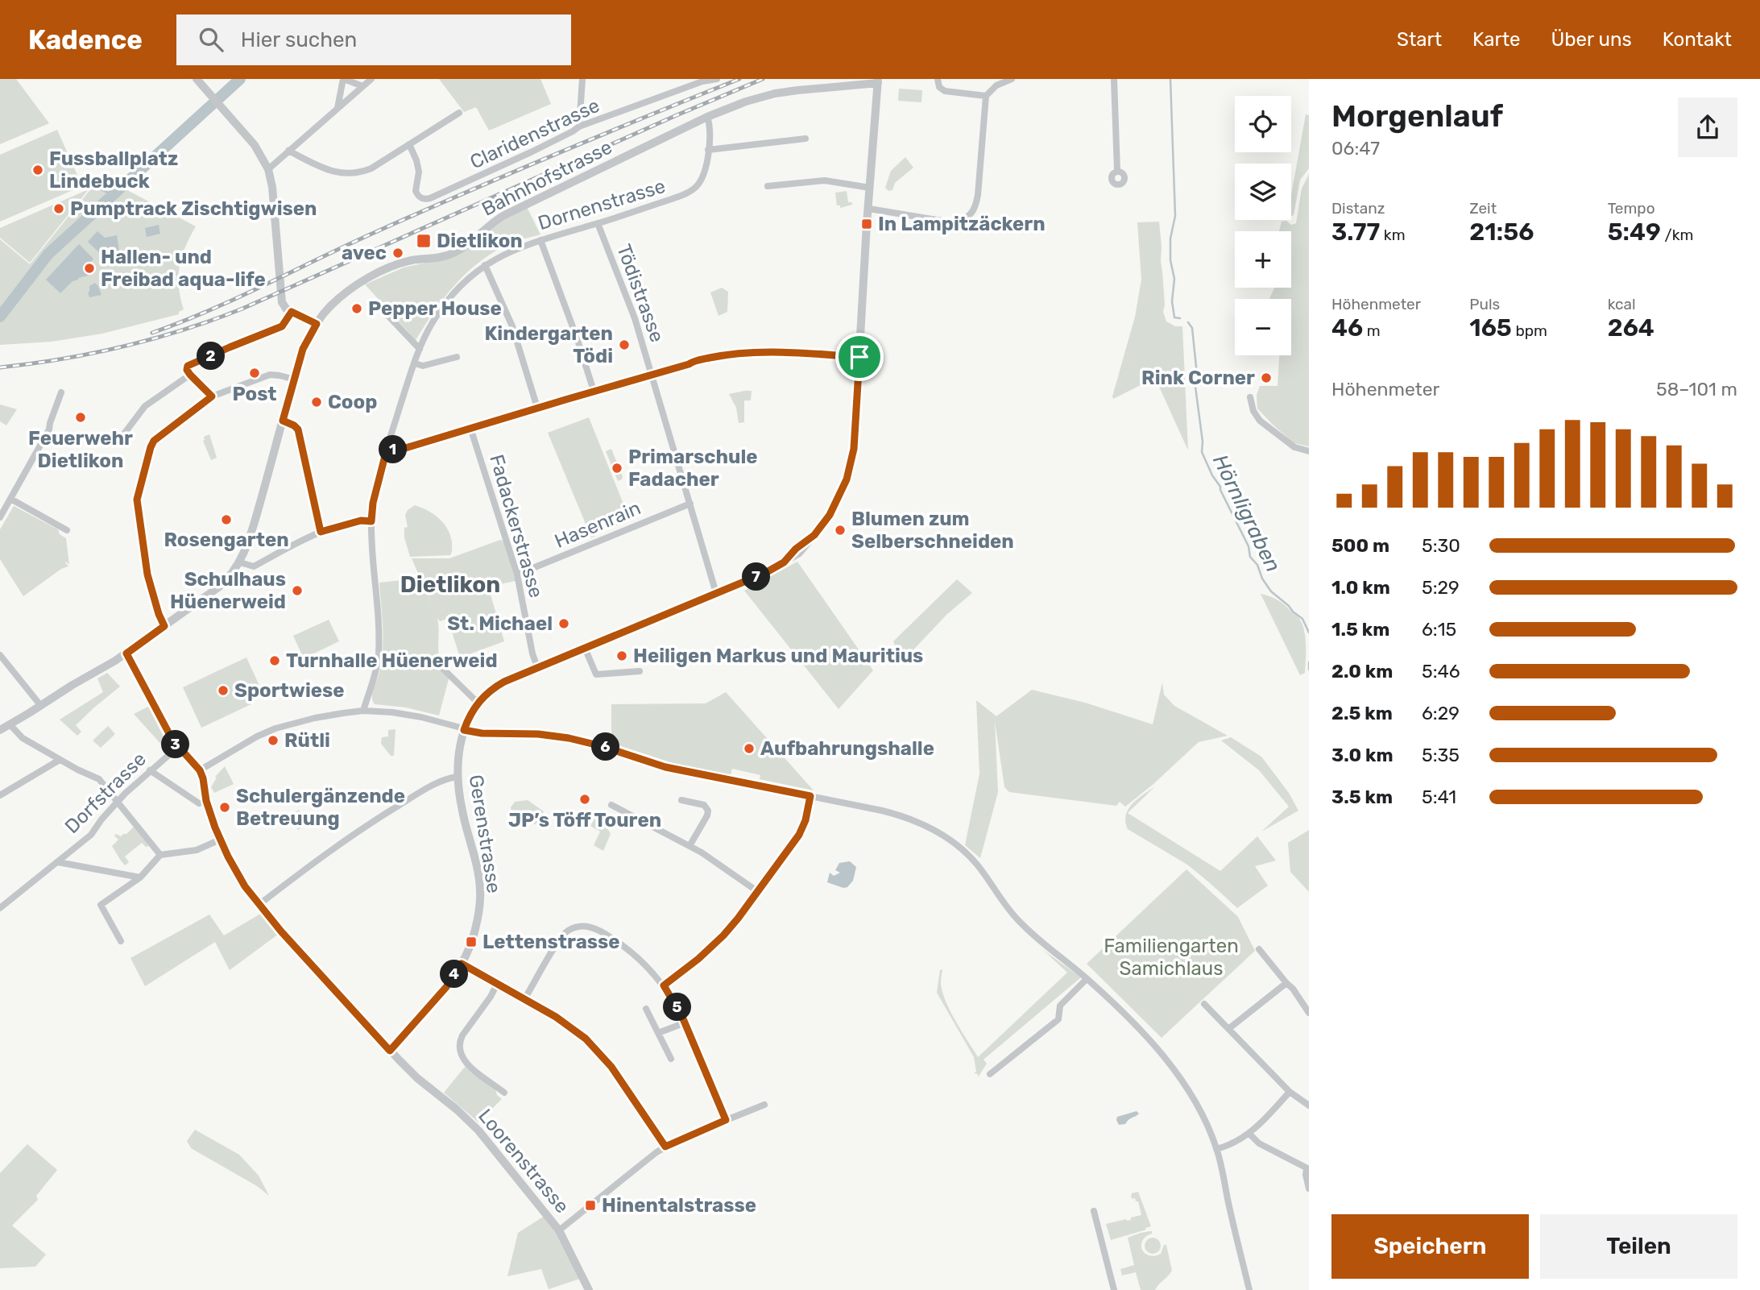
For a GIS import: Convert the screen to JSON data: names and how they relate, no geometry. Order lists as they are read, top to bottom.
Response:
{
  "streets": {
    "street": [
      "Claridenstrasse",
      "Bahnhofstrasse",
      "Dornenstrasse",
      "Tödistrasse",
      "Hasenrain",
      "Fadackerstrasse",
      "Dorfstrasse",
      "Gerenstrasse",
      "Loorenstrasse"
    ]
  },
  "crossings": [
    ["Bahnhofstrasse", "Dornenstrasse"],
    ["Dornenstrasse", "Tödistrasse"],
    ["Tödistrasse", "Hasenrain"],
    ["Hasenrain", "Fadackerstrasse"],
    ["Dorfstrasse", "Loorenstrasse"],
    ["Gerenstrasse", "Loorenstrasse"]
  ],
  "districts": ["Dietlikon"],
  "water": ["Hörnligraben"],
  "parks": ["Familiengarten Samichlaus"],
  "places": {
    "other": [
      "Fussballplatz Lindebuck",
      "Pumptrack Zischtigwisen",
      "avec",
      "Hallen- und Freibad aqua-life",
      "Pepper House",
      "Kindergarten Tödi",
      "Post",
      "Rink Corner",
      "Coop",
      "Feuerwehr Dietlikon",
      "Primarschule Fadacher",
      "Rosengarten",
      "Blumen zum Selberschneiden",
      "Schulhaus Hüenerweid",
      "St. Michael",
      "Heiligen Markus und Mauritius",
      "Turnhalle Hüenerweid",
      "Sportwiese",
      "Rütli",
      "Aufbahrungshalle",
      "JP’s Töff Touren",
      "Schulergänzende Betreuung"
    ],
    "transit": [
      "In Lampitzäckern",
      "Dietlikon",
      "Lettenstrasse",
      "Hinentalstrasse"
    ]
  },
  "page": {
    "header": "Kadence",
    "search": "Hier suchen",
    "nav": [
      "Start",
      "Karte",
      "Über uns",
      "Kontakt"
    ],
    "heading": ["Morgenlauf", "06:47"],
    "map_buttons": ["+", "−"],
    "stats": [
      ["Distanz", "3.77 km"],
      ["Zeit", "21:56"],
      ["Tempo", "5:49 /km"],
      ["Höhenmeter", "46 m"],
      ["Puls", "165 bpm"],
      ["kcal", "264"]
    ],
    "pins": [
      "2",
      "1",
      "7",
      "3",
      "6",
      "4",
      "5"
    ],
    "chart": ["Höhenmeter", "58–101 m"],
    "list": [
      {
        "name": "500 m",
        "note": "5:30"
      },
      {
        "name": "1.0 km",
        "note": "5:29"
      },
      {
        "name": "1.5 km",
        "note": "6:15"
      },
      {
        "name": "2.0 km",
        "note": "5:46"
      },
      {
        "name": "2.5 km",
        "note": "6:29"
      },
      {
        "name": "3.0 km",
        "note": "5:35"
      },
      {
        "name": "3.5 km",
        "note": "5:41"
      }
    ],
    "buttons": ["Speichern", "Teilen"]
  }
}
